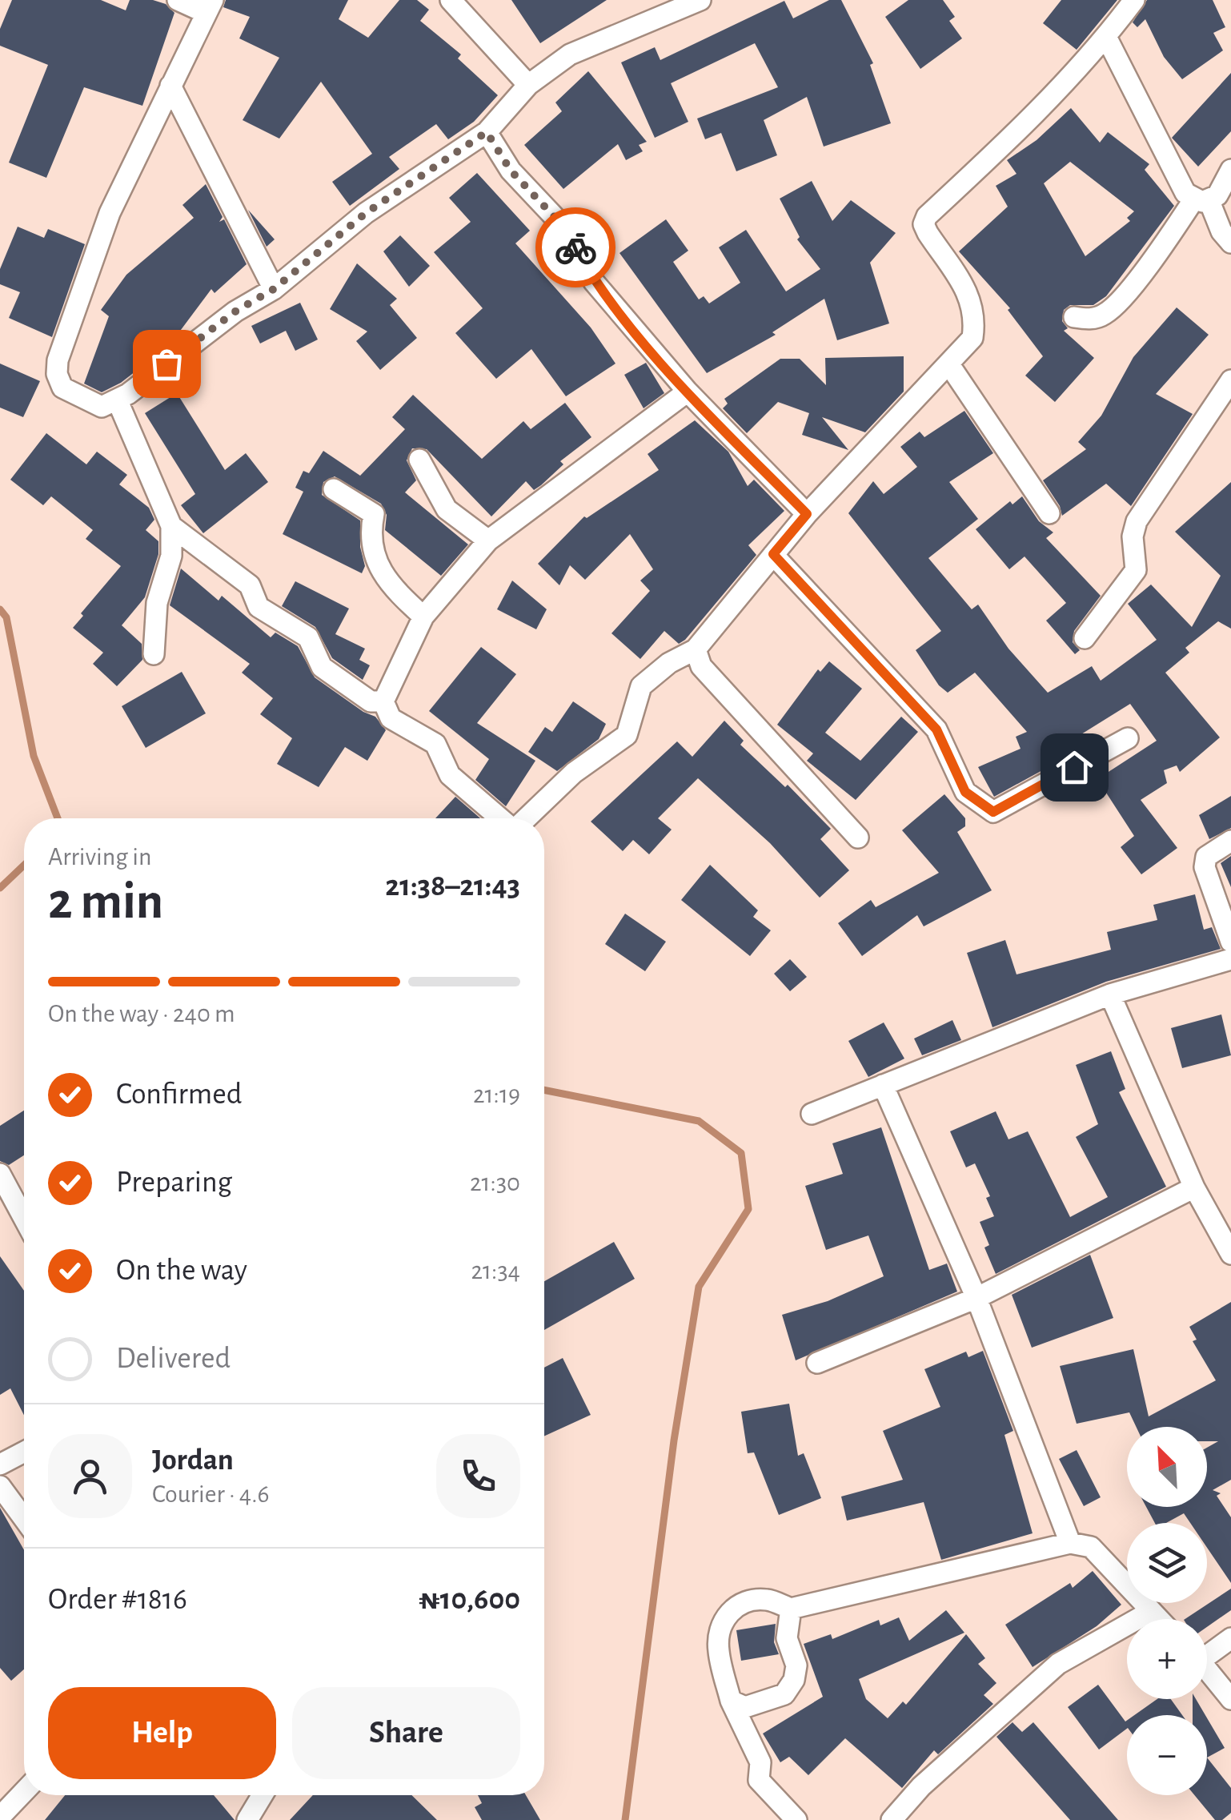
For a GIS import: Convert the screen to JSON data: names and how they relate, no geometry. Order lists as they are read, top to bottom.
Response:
{
  "north": "top left",
  "page": {
    "heading": ["2 min", "Arriving in", "21:38–21:43"],
    "panel": [
      "Jordan",
      "Courier · 4.6",
      "Order #1816",
      "₦10,600"
    ],
    "bar": "On the way · 240 m",
    "list": [
      ["Confirmed", "21:19"],
      ["Preparing", "21:30"],
      ["On the way", "21:34"],
      "Delivered"
    ],
    "map_buttons": ["+", "−"],
    "buttons": ["Help", "Share"]
  }
}
